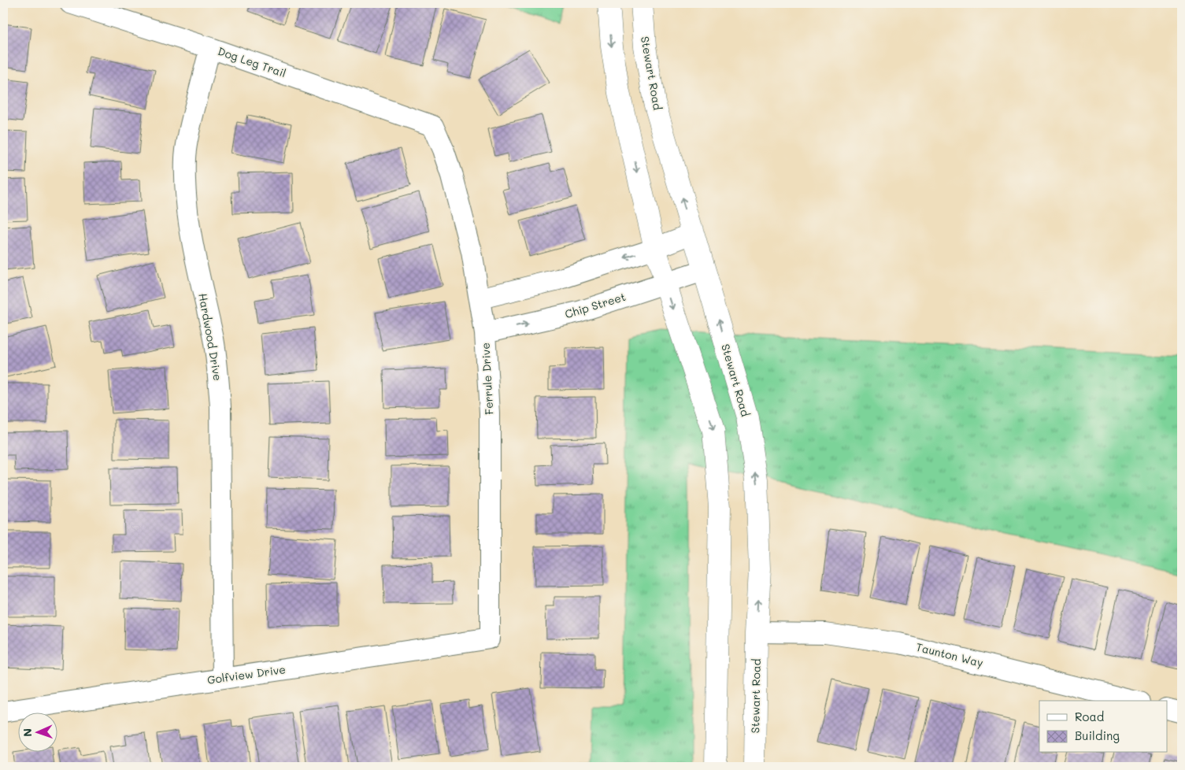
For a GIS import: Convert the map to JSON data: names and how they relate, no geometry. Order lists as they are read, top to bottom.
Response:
{
  "streets": {
    "street": [
      "Dog Leg Trail",
      "Stewart Road",
      "Chip Street",
      "Hardwood Drive",
      "Ferrule Drive",
      "Taunton Way",
      "Golfview Drive"
    ]
  },
  "crossings": [
    ["Dog Leg Trail", "Hardwood Drive"],
    ["Dog Leg Trail", "Ferrule Drive"],
    ["Stewart Road", "Chip Street"],
    ["Stewart Road", "Taunton Way"],
    ["Chip Street", "Ferrule Drive"],
    ["Hardwood Drive", "Golfview Drive"],
    ["Ferrule Drive", "Golfview Drive"]
  ],
  "legend": ["Road", "Building"],
  "north": "left"
}
